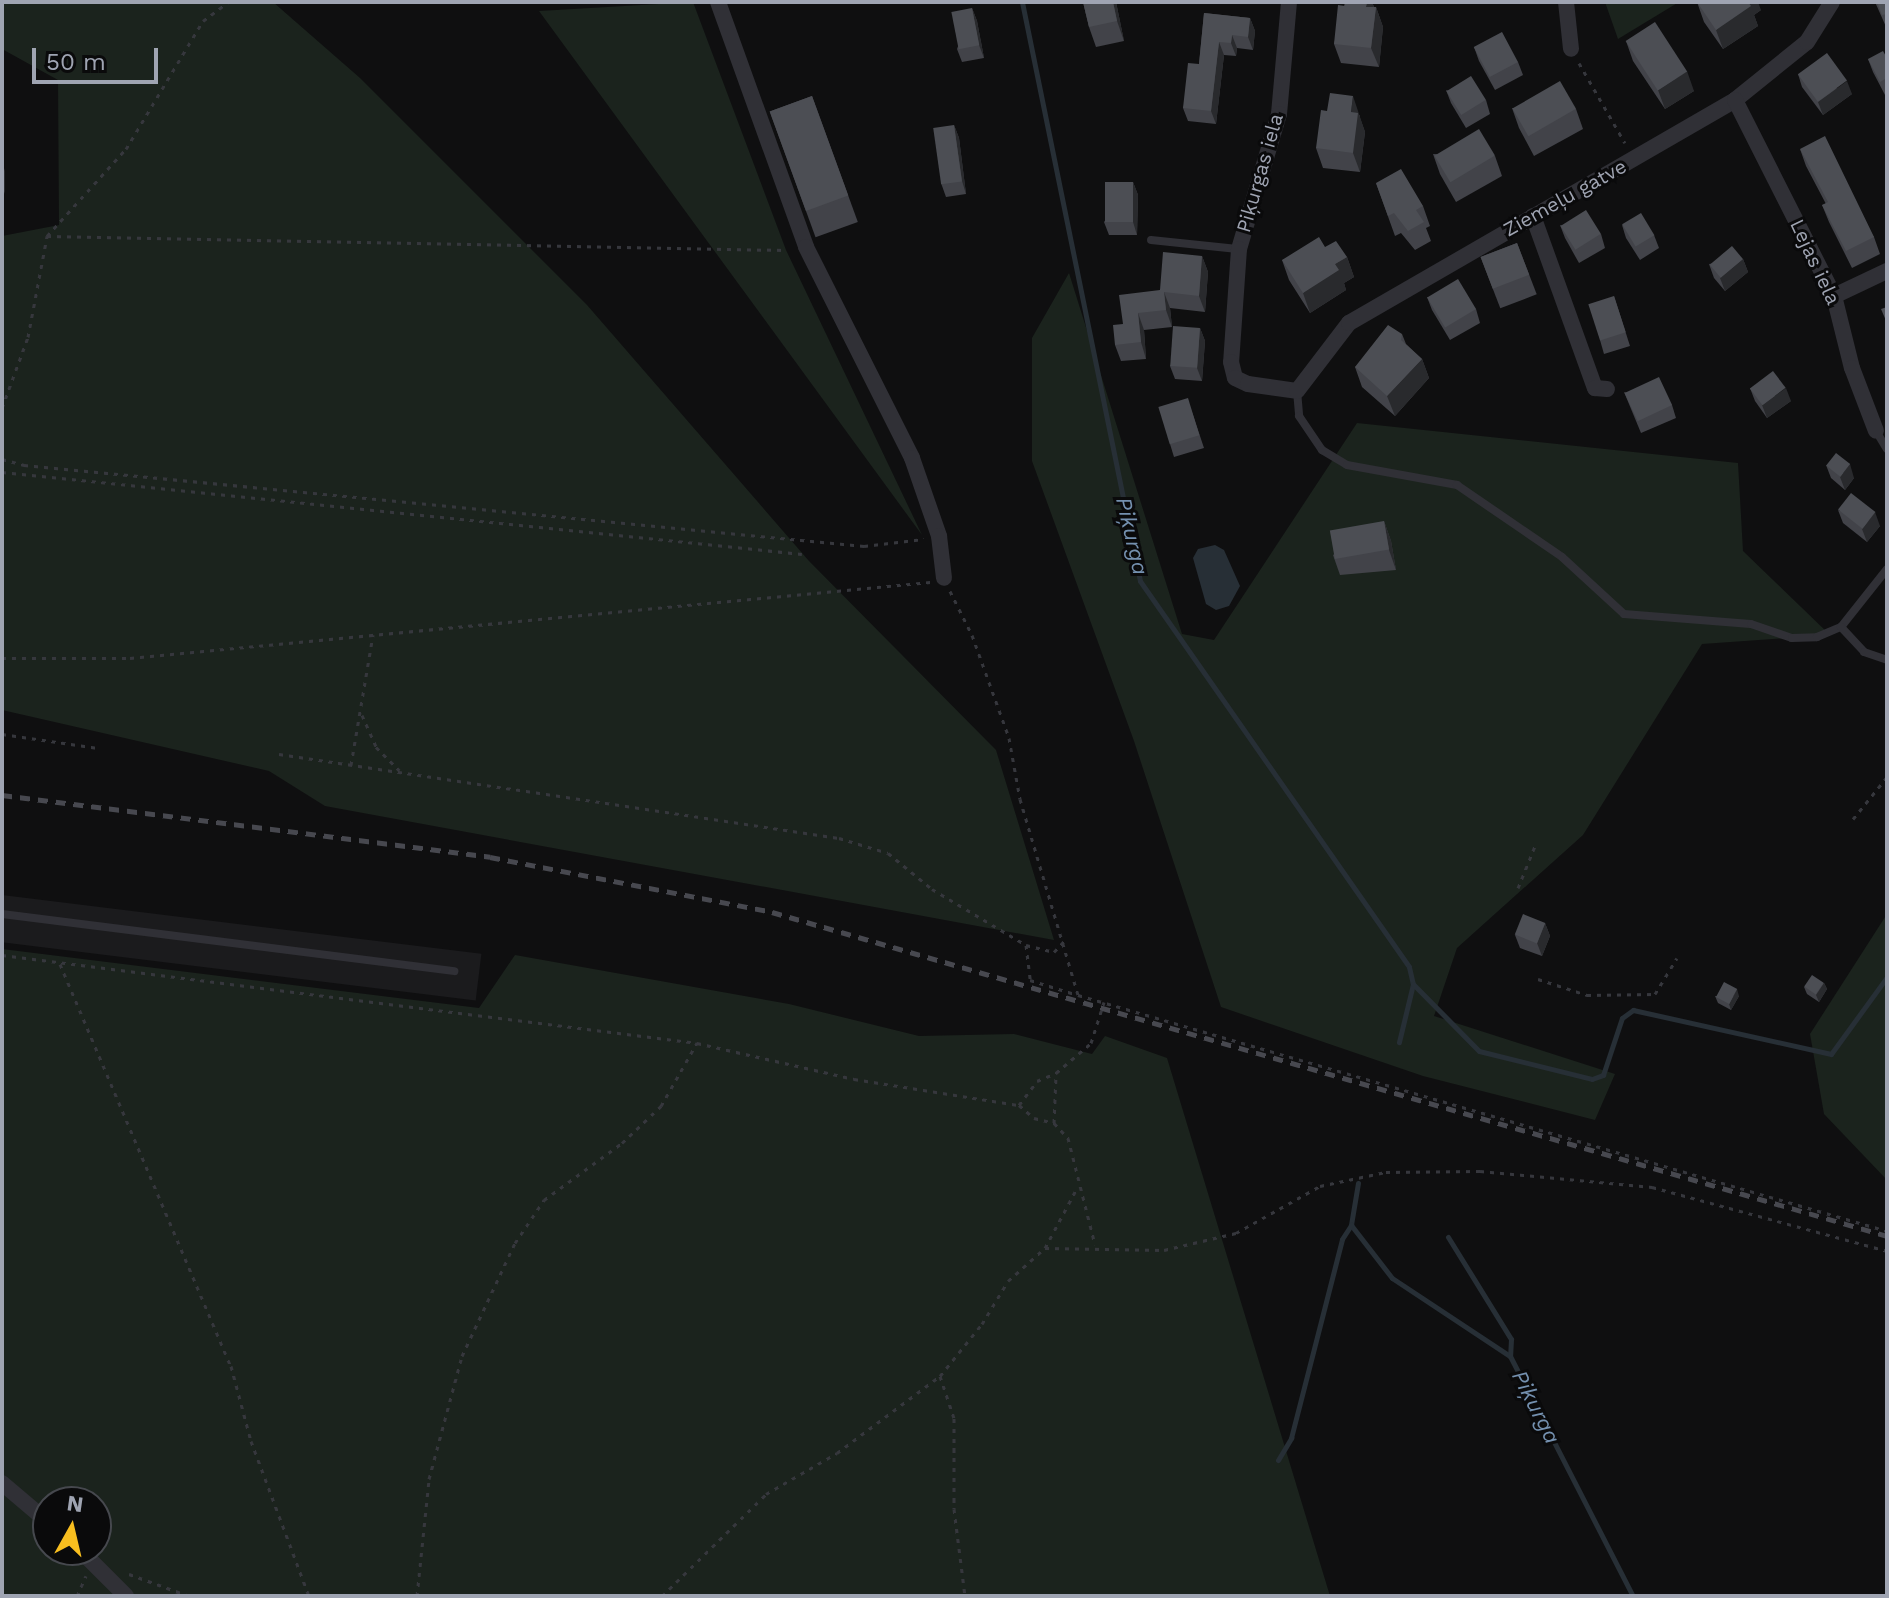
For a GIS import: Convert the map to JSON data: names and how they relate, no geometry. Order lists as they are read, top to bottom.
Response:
{
  "streets": {
    "street": ["Piķurgas iela", "Ziemeļu gatve", "Lejas iela"]
  },
  "crossings": [
    ["Piķurgas iela", "Ziemeļu gatve"],
    ["Ziemeļu gatve", "Lejas iela"]
  ],
  "water": ["Piķurga"],
  "scale_bar": "50 m",
  "north": "top"
}
